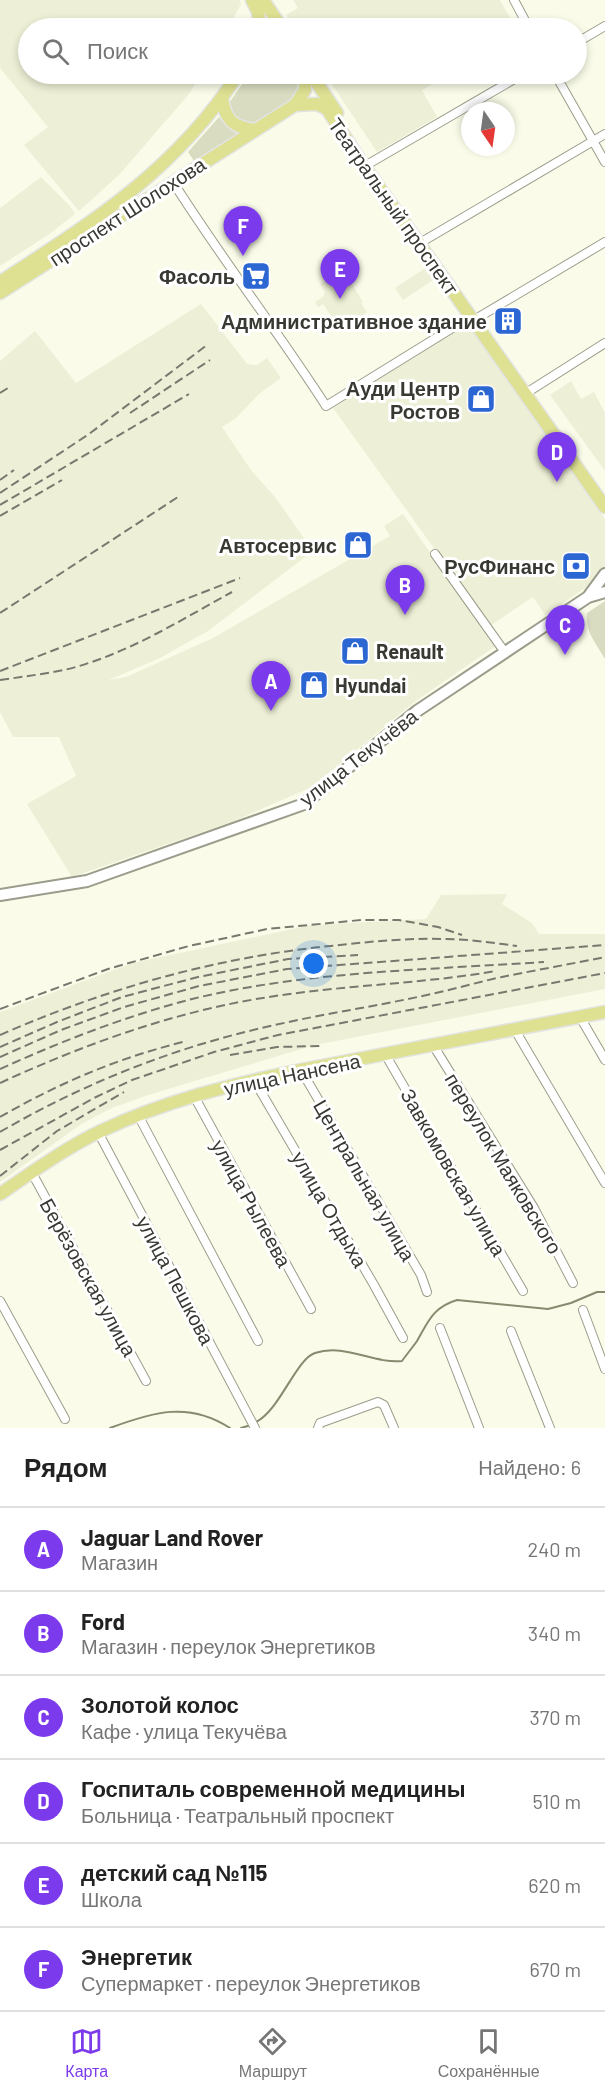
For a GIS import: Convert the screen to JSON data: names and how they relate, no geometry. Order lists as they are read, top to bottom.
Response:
{
  "streets": {
    "main road": [
      "Театральный проспект",
      "проспект Шолохова",
      "улица Текучёва",
      "улица Нансена"
    ],
    "street": [
      "переулок Маяковского",
      "Завкомовская улица",
      "Центральная улица",
      "улица Рылеева",
      "улица Отдыха",
      "Берёзовская улица",
      "улица Пешкова"
    ]
  },
  "crossings": [
    ["Театральный проспект", "проспект Шолохова"],
    ["улица Нансена", "переулок Маяковского"],
    ["улица Нансена", "Завкомовская улица"],
    ["улица Нансена", "Центральная улица"],
    ["улица Нансена", "улица Рылеева"],
    ["улица Нансена", "улица Отдыха"],
    ["улица Нансена", "Берёзовская улица"],
    ["улица Нансена", "улица Пешкова"]
  ],
  "places": {
    "supermarket": ["Фасоль"],
    "building": ["Административное здание"],
    "shop": [
      "Ауди Центр Ростов",
      "Автосервис",
      "Renault",
      "Hyundai"
    ],
    "bank": ["РусФинанс"]
  },
  "north": "bottom",
  "page": {
    "search": "Поиск",
    "pins": [
      "F",
      "E",
      "D",
      "B",
      "C",
      "A"
    ],
    "heading": ["Рядом", "Найдено: 6"],
    "list": [
      {
        "mark": "A",
        "name": "Jaguar Land Rover",
        "note": "Магазин",
        "value": "240 m"
      },
      {
        "mark": "B",
        "name": "Ford",
        "note": "Магазин · переулок Энергетиков",
        "value": "340 m"
      },
      {
        "mark": "C",
        "name": "Золотой колос",
        "note": "Кафе · улица Текучёва",
        "value": "370 m"
      },
      {
        "mark": "D",
        "name": "Госпиталь современной медицины",
        "note": "Больница · Театральный проспект",
        "value": "510 m"
      },
      {
        "mark": "E",
        "name": "детский сад №115",
        "note": "Школа",
        "value": "620 m"
      },
      {
        "mark": "F",
        "name": "Энергетик",
        "note": "Супермаркет · переулок Энергетиков",
        "value": "670 m"
      }
    ],
    "nav": ["Карта", "Маршрут", "Сохранённые"]
  }
}
